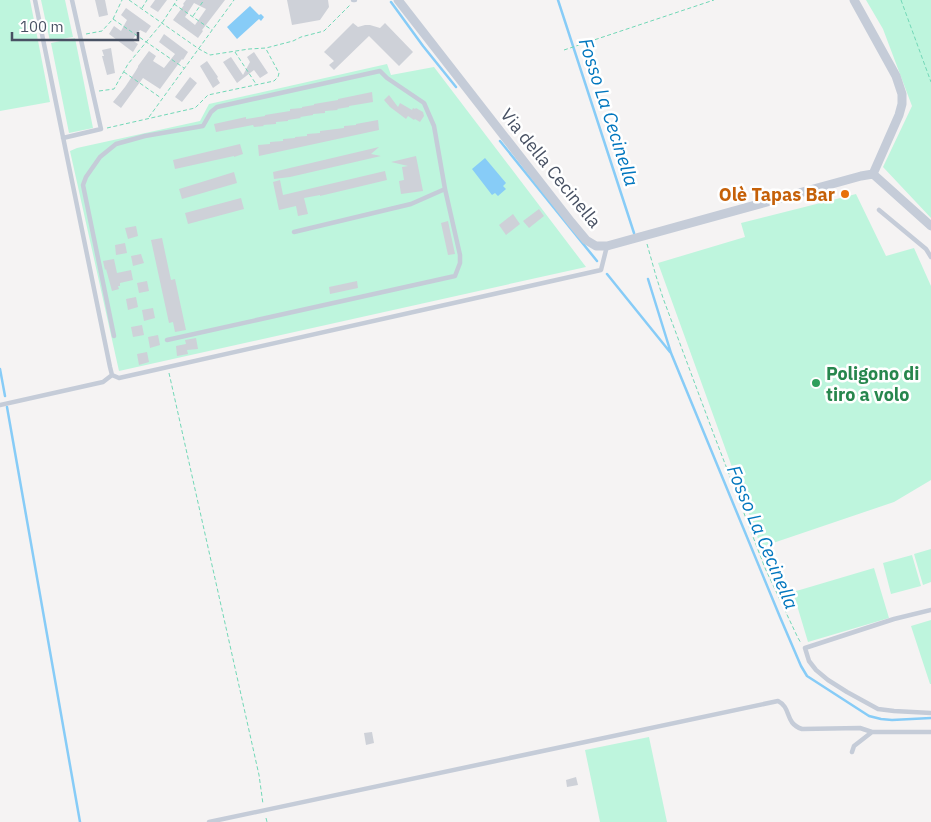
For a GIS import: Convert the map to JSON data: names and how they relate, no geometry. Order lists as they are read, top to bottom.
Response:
{
  "streets": {
    "street": ["Via della Cecinella"]
  },
  "water": ["Fosso La Cecinella"],
  "places": ["Olè Tapas Bar", "Poligono di tiro a volo"],
  "scale_bar": "100 m"
}
